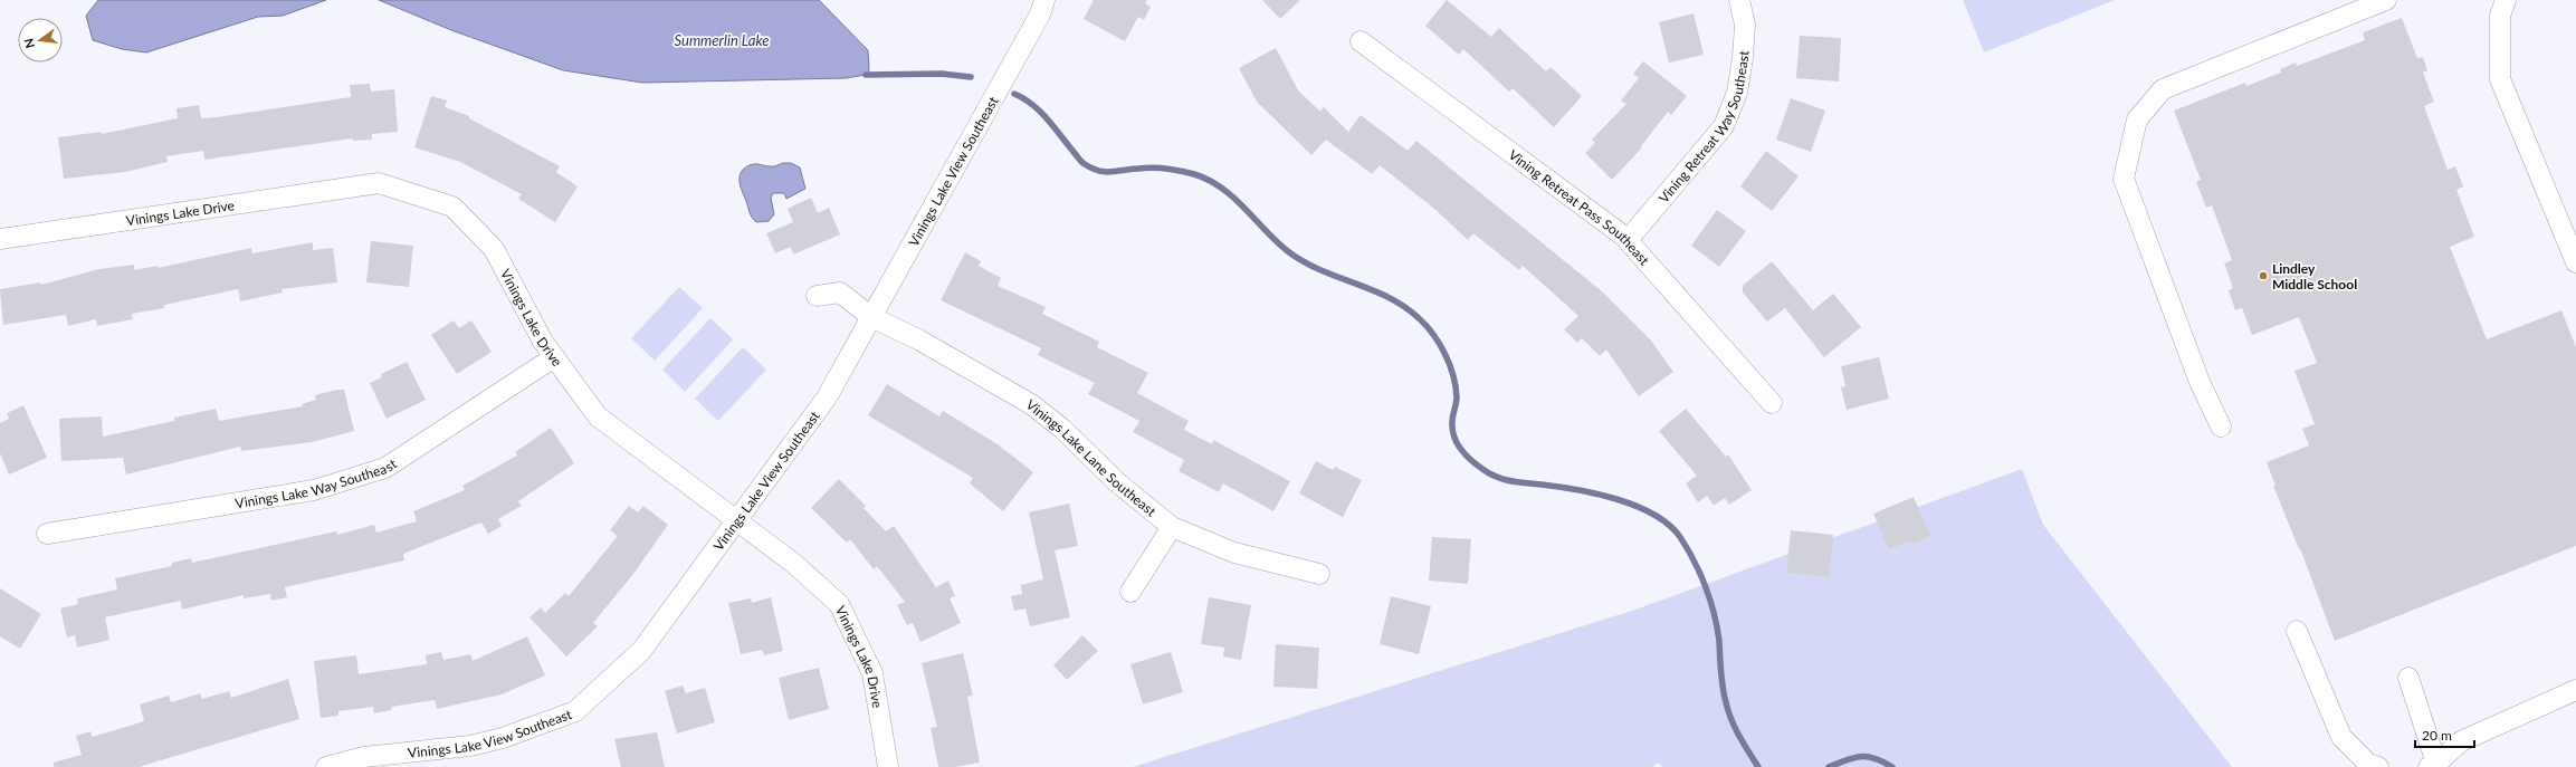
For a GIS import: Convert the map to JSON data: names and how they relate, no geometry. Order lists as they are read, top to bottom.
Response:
{
  "streets": {
    "street": [
      "Vining Retreat Way Southeast",
      "Vinings Lake View Southeast",
      "Vining Retreat Pass Southeast",
      "Vinings Lake Drive",
      "Vinings Lake Lane Southeast",
      "Vinings Lake Way Southeast"
    ]
  },
  "crossings": [
    ["Vining Retreat Way Southeast", "Vining Retreat Pass Southeast"],
    ["Vinings Lake View Southeast", "Vinings Lake Drive"],
    ["Vinings Lake View Southeast", "Vinings Lake Lane Southeast"],
    ["Vinings Lake Drive", "Vinings Lake Way Southeast"]
  ],
  "water": ["Summerlin Lake"],
  "places": ["Lindley Middle School"],
  "scale_bar": "20 m",
  "north": "left"
}
